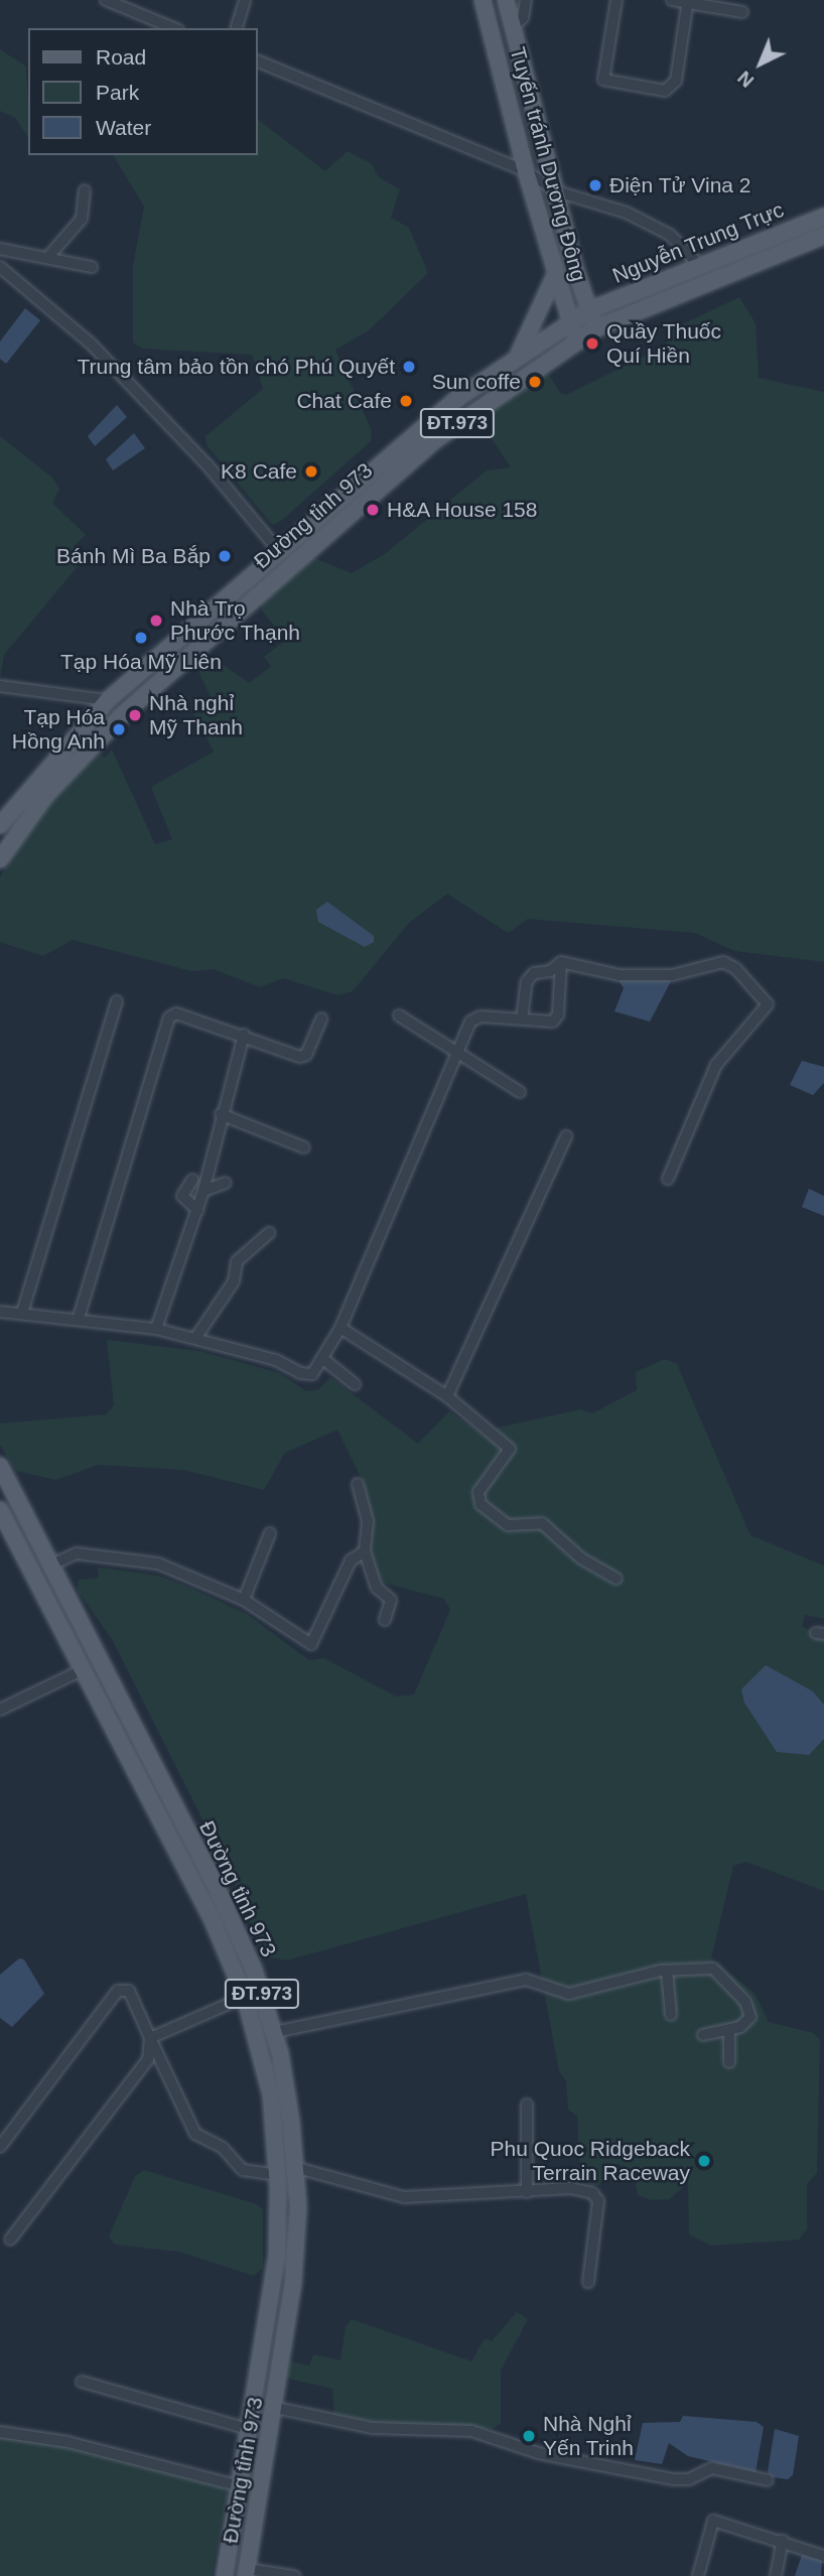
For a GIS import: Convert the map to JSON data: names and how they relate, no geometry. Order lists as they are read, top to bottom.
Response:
{
  "streets": {
    "main road": [
      "Tuyến tránh Dương Đông",
      "Nguyễn Trung Trực",
      "ĐT.973",
      "Đường tỉnh 973"
    ]
  },
  "crossings": [
    ["Tuyến tránh Dương Đông", "Nguyễn Trung Trực"],
    ["Tuyến tránh Dương Đông", "ĐT.973"],
    ["Tuyến tránh Dương Đông", "Đường tỉnh 973"],
    ["Nguyễn Trung Trực", "Đường tỉnh 973"],
    ["ĐT.973", "Đường tỉnh 973"]
  ],
  "places": [
    "Điện Tử Vina 2",
    "Quầy Thuốc Quí Hiền",
    "Trung tâm bảo tồn chó Phú Quyết",
    "Sun coffe",
    "Chat Cafe",
    "K8 Cafe",
    "H&A House 158",
    "Bánh Mì Ba Bắp",
    "Nhà Trọ Phước Thạnh",
    "Tạp Hóa Mỹ Liên",
    "Nhà nghỉ Mỹ Thanh",
    "Tạp Hóa Hồng Anh",
    "Phu Quoc Ridgeback Terrain Raceway",
    "Nhà Nghỉ Yến Trinh"
  ],
  "legend": ["Road", "Park", "Water"],
  "north": "bottom left"
}
